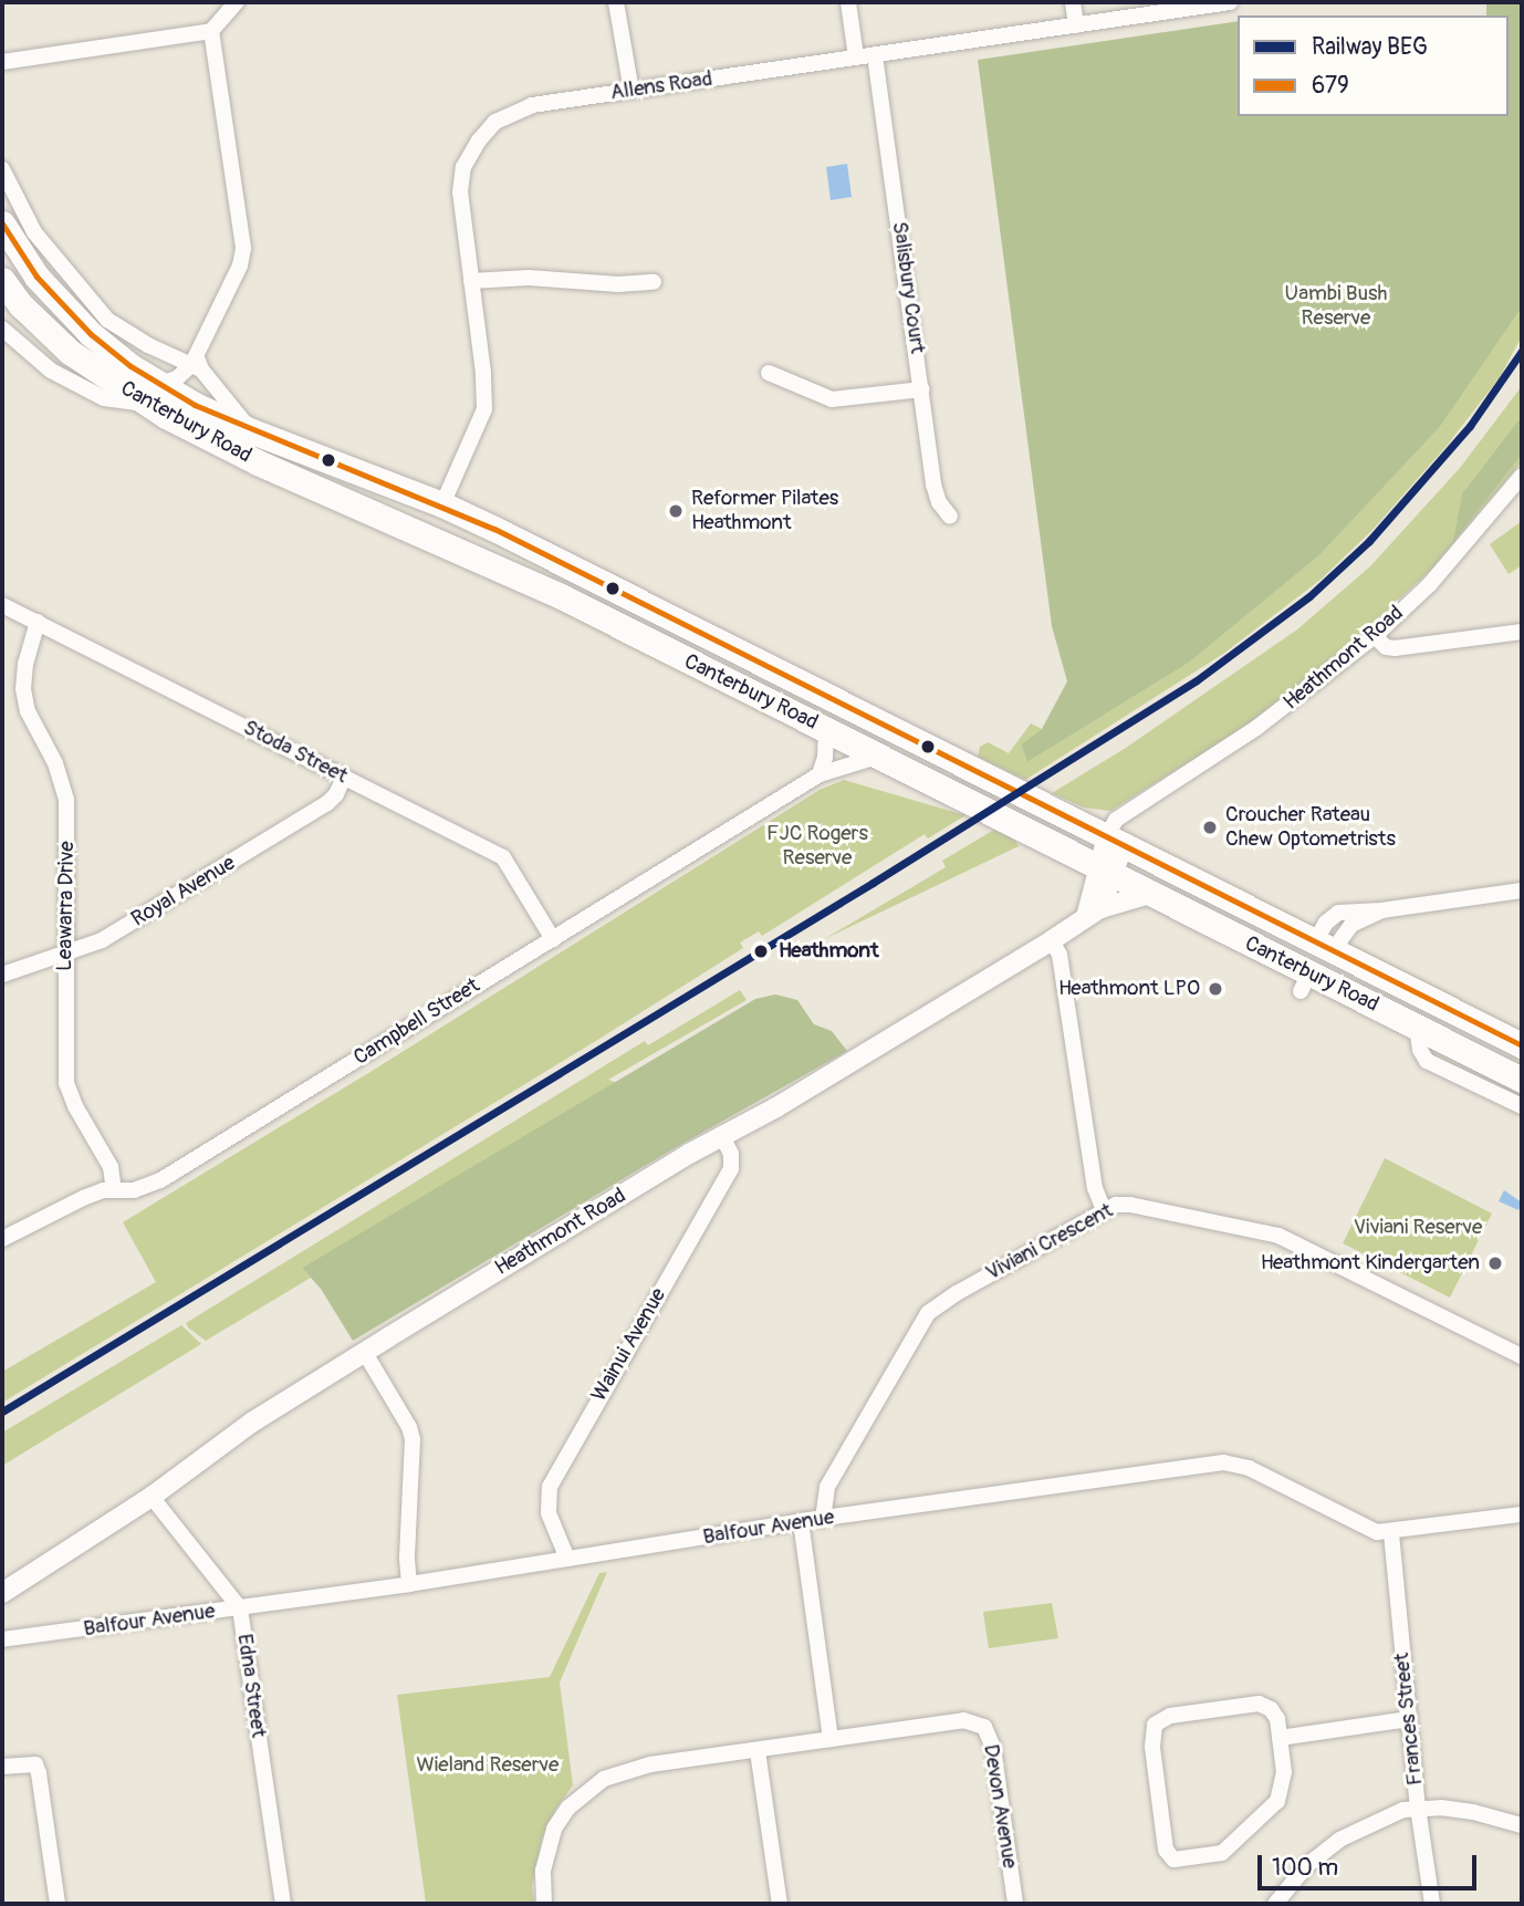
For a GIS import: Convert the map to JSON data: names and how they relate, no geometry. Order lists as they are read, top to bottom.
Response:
{
  "streets": {
    "main road": ["Canterbury Road"],
    "street": [
      "Allens Road",
      "Salisbury Court",
      "Heathmont Road",
      "Stoda Street",
      "Royal Avenue",
      "Leawarra Drive",
      "Campbell Street",
      "Viviani Crescent",
      "Wainui Avenue",
      "Balfour Avenue",
      "Edna Street",
      "Frances Street",
      "Devon Avenue"
    ]
  },
  "crossings": [
    ["Allens Road", "Salisbury Court"],
    ["Allens Road", "Canterbury Road"],
    ["Canterbury Road", "Heathmont Road"],
    ["Canterbury Road", "Campbell Street"],
    ["Heathmont Road", "Wainui Avenue"],
    ["Heathmont Road", "Edna Street"],
    ["Stoda Street", "Royal Avenue"],
    ["Stoda Street", "Leawarra Drive"],
    ["Stoda Street", "Campbell Street"],
    ["Royal Avenue", "Leawarra Drive"],
    ["Leawarra Drive", "Campbell Street"],
    ["Viviani Crescent", "Balfour Avenue"],
    ["Wainui Avenue", "Balfour Avenue"],
    ["Balfour Avenue", "Edna Street"],
    ["Balfour Avenue", "Frances Street"]
  ],
  "parks": [
    "Uambi Bush Reserve",
    "FJC Rogers Reserve",
    "Viviani Reserve",
    "Wieland Reserve"
  ],
  "places": [
    "Reformer Pilates Heathmont",
    "Croucher Rateau Chew Optometrists",
    "Heathmont",
    "Heathmont LPO",
    "Heathmont Kindergarten"
  ],
  "lines": ["transit line 679", "rail line BEG"],
  "legend": ["Railway BEG", "679"],
  "scale_bar": "100 m"
}
